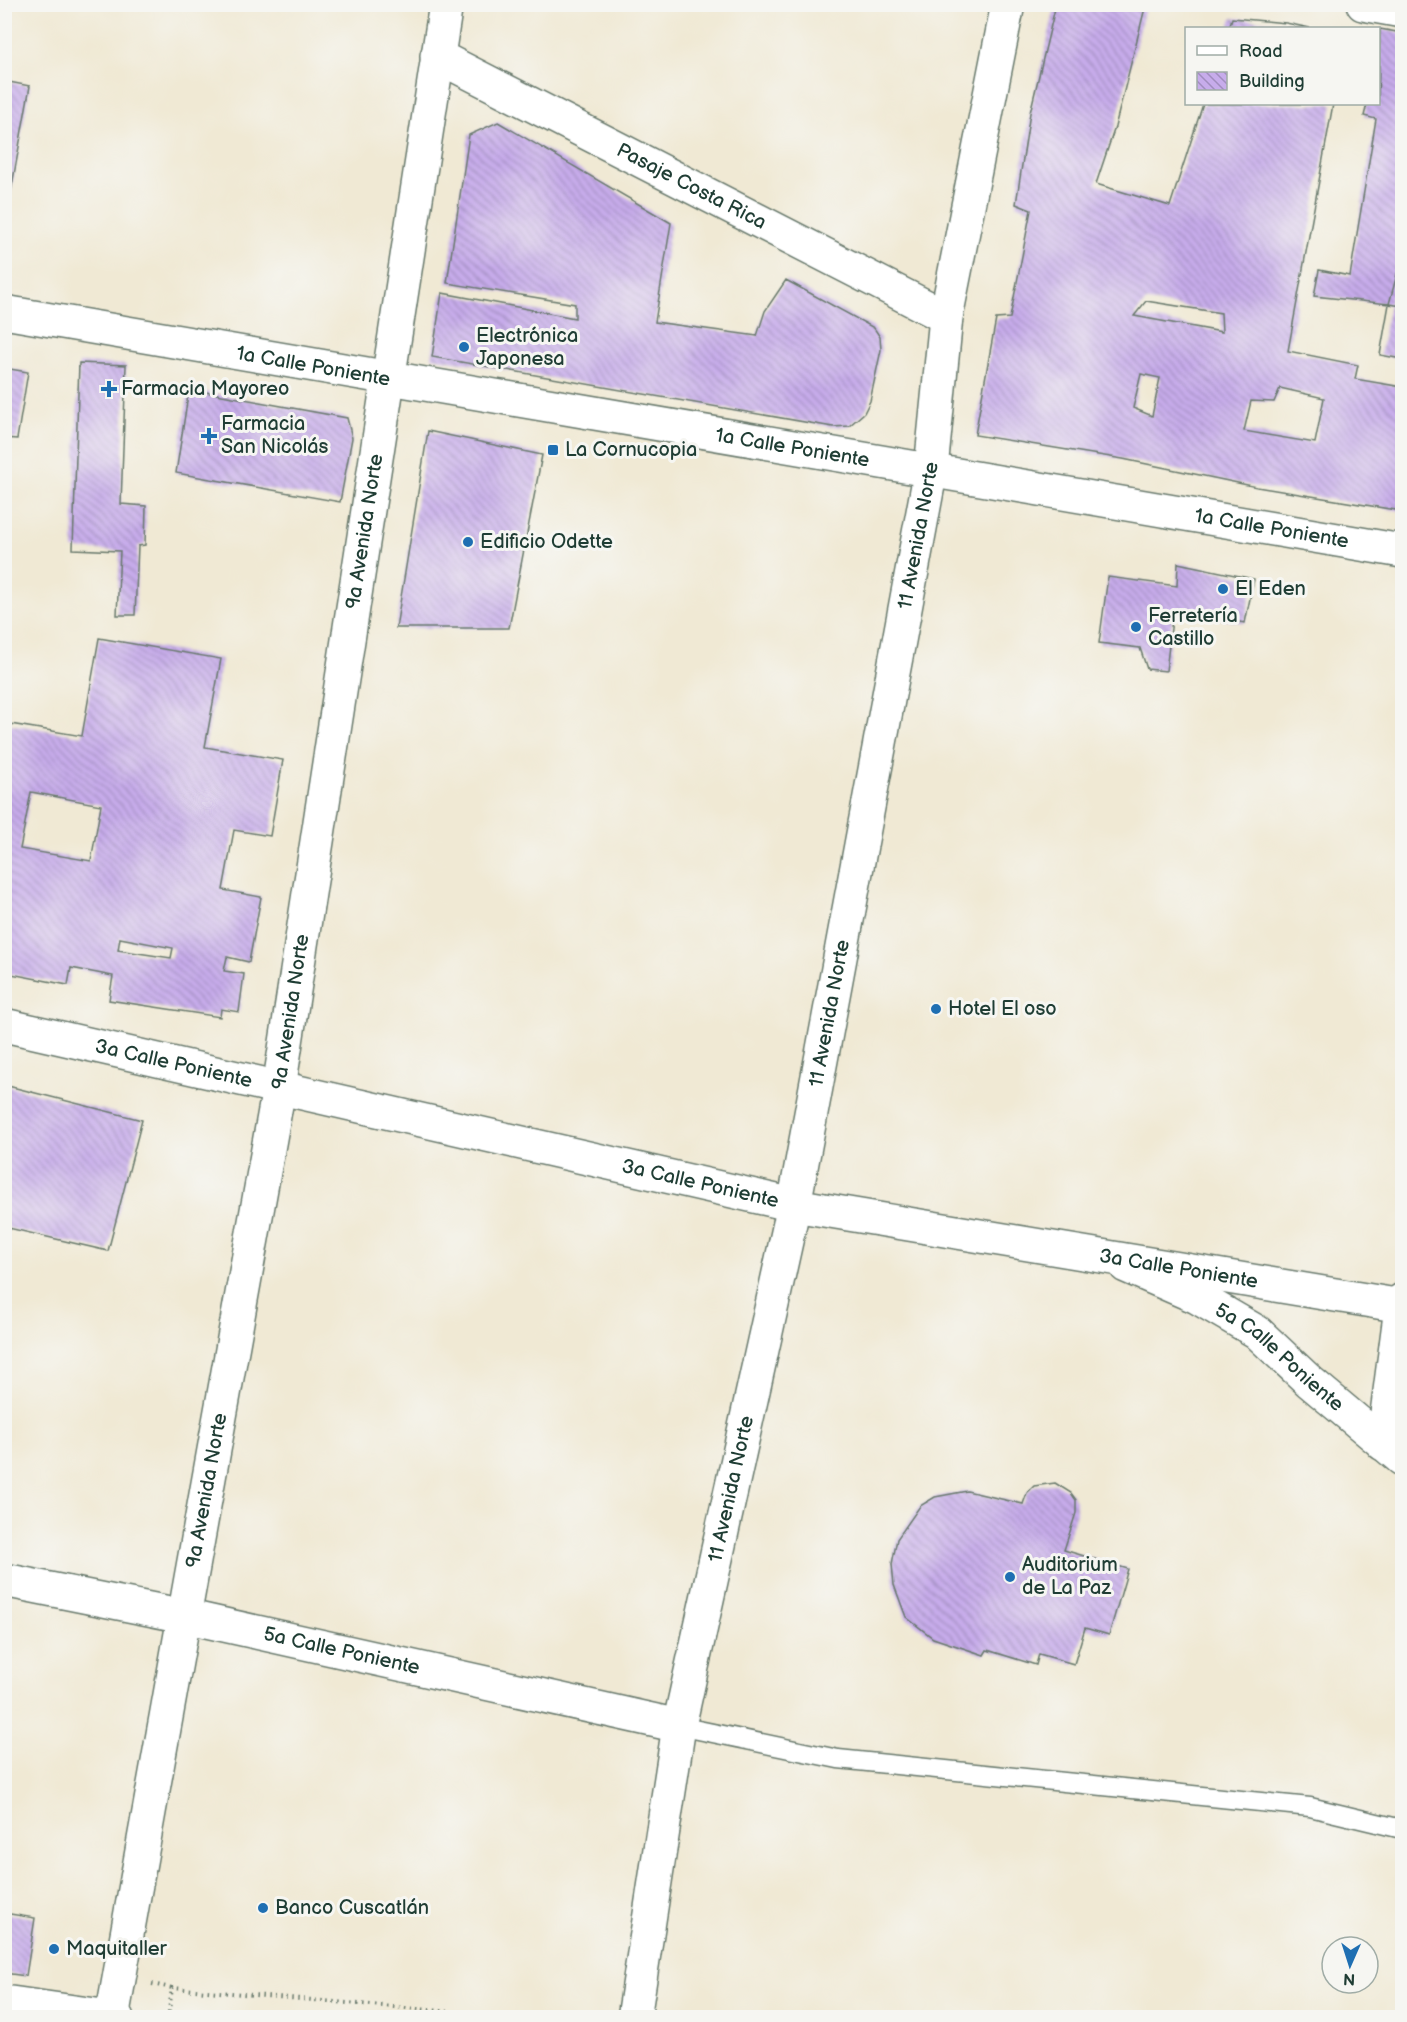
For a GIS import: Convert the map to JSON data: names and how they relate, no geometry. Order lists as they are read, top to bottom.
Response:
{
  "streets": {
    "main road": [
      "Pasaje Costa Rica",
      "1a Calle Poniente",
      "9a Avenida Norte",
      "11 Avenida Norte",
      "3a Calle Poniente",
      "5a Calle Poniente"
    ]
  },
  "crossings": [
    ["Pasaje Costa Rica", "9a Avenida Norte"],
    ["Pasaje Costa Rica", "11 Avenida Norte"],
    ["1a Calle Poniente", "9a Avenida Norte"],
    ["1a Calle Poniente", "11 Avenida Norte"],
    ["9a Avenida Norte", "3a Calle Poniente"],
    ["9a Avenida Norte", "5a Calle Poniente"],
    ["11 Avenida Norte", "3a Calle Poniente"],
    ["11 Avenida Norte", "5a Calle Poniente"],
    ["3a Calle Poniente", "5a Calle Poniente"]
  ],
  "places": {
    "other": [
      "Electrónica Japonesa",
      "Edificio Odette",
      "El Eden",
      "Ferretería Castillo",
      "Hotel El oso",
      "Auditorium de La Paz",
      "Banco Cuscatlán",
      "Maquitaller"
    ],
    "health": ["Farmacia Mayoreo", "Farmacia San Nicolás"],
    "transit": ["La Cornucopia"]
  },
  "legend": ["Road", "Building"],
  "north": "bottom"
}
